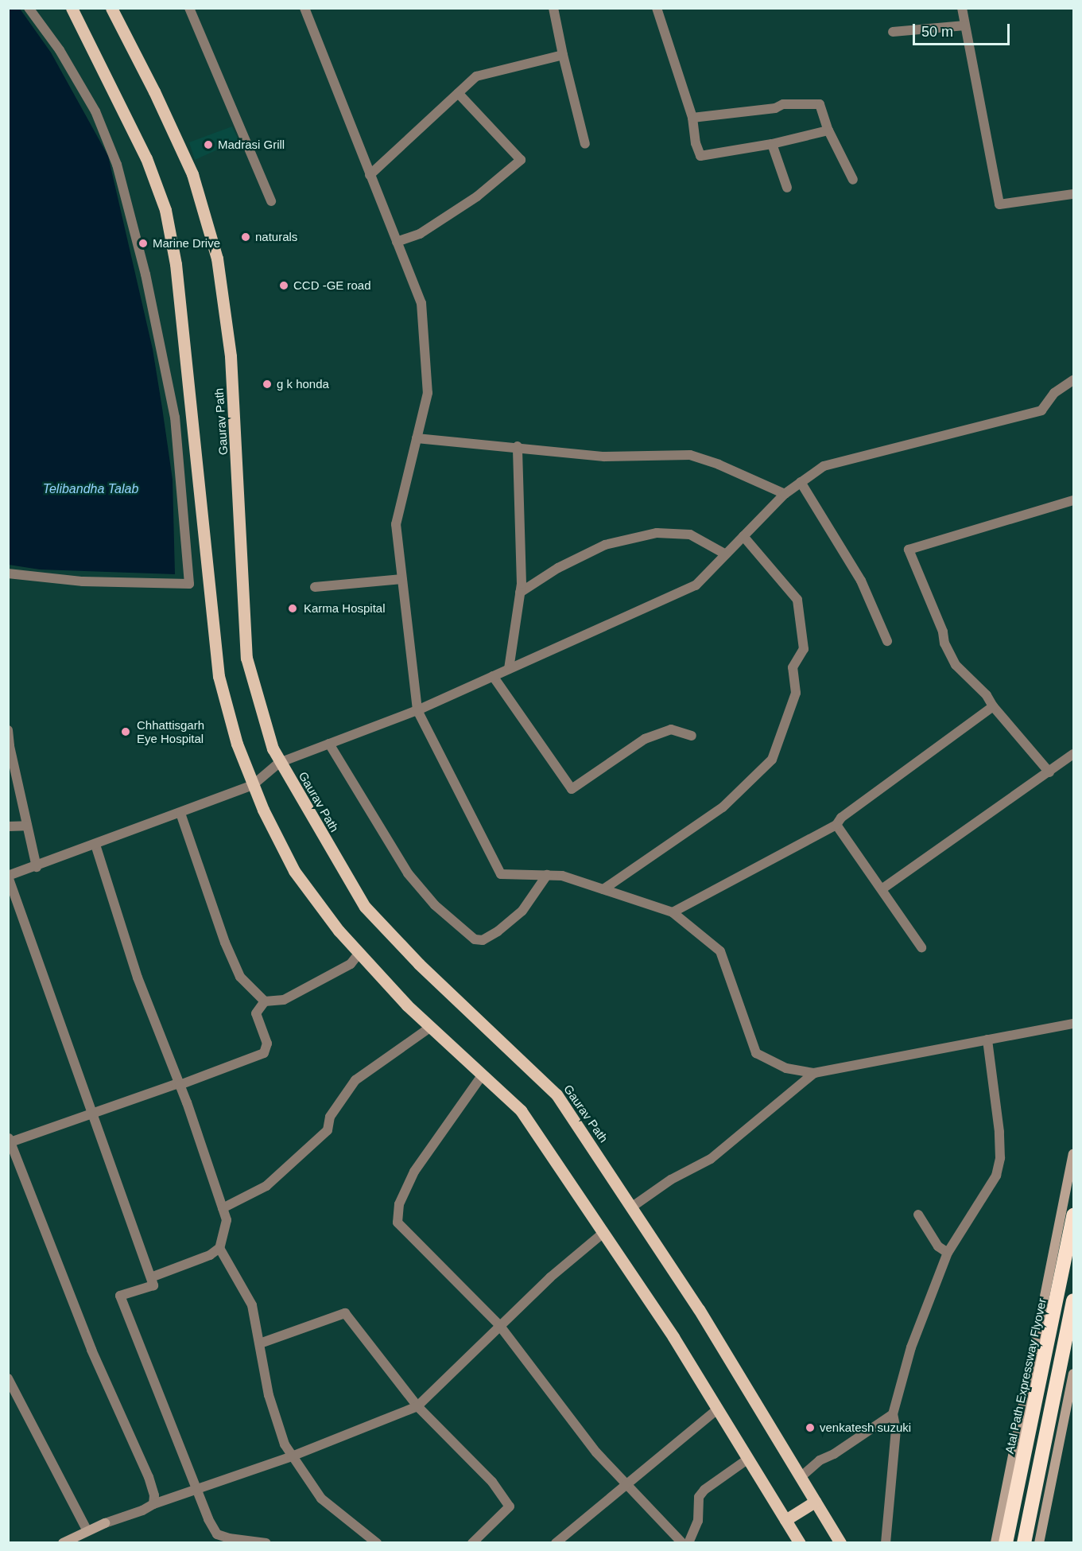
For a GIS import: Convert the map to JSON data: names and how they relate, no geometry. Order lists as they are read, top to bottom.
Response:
{
  "streets": {
    "highway": ["Atal Path Expressway Flyover"],
    "main road": ["Gaurav Path"]
  },
  "water": ["Telibandha Talab"],
  "places": [
    "Madrasi Grill",
    "naturals",
    "Marine Drive",
    "CCD -GE road",
    "g k honda",
    "Karma Hospital",
    "Chhattisgarh Eye Hospital",
    "venkatesh suzuki"
  ],
  "scale_bar": "50 m"
}
